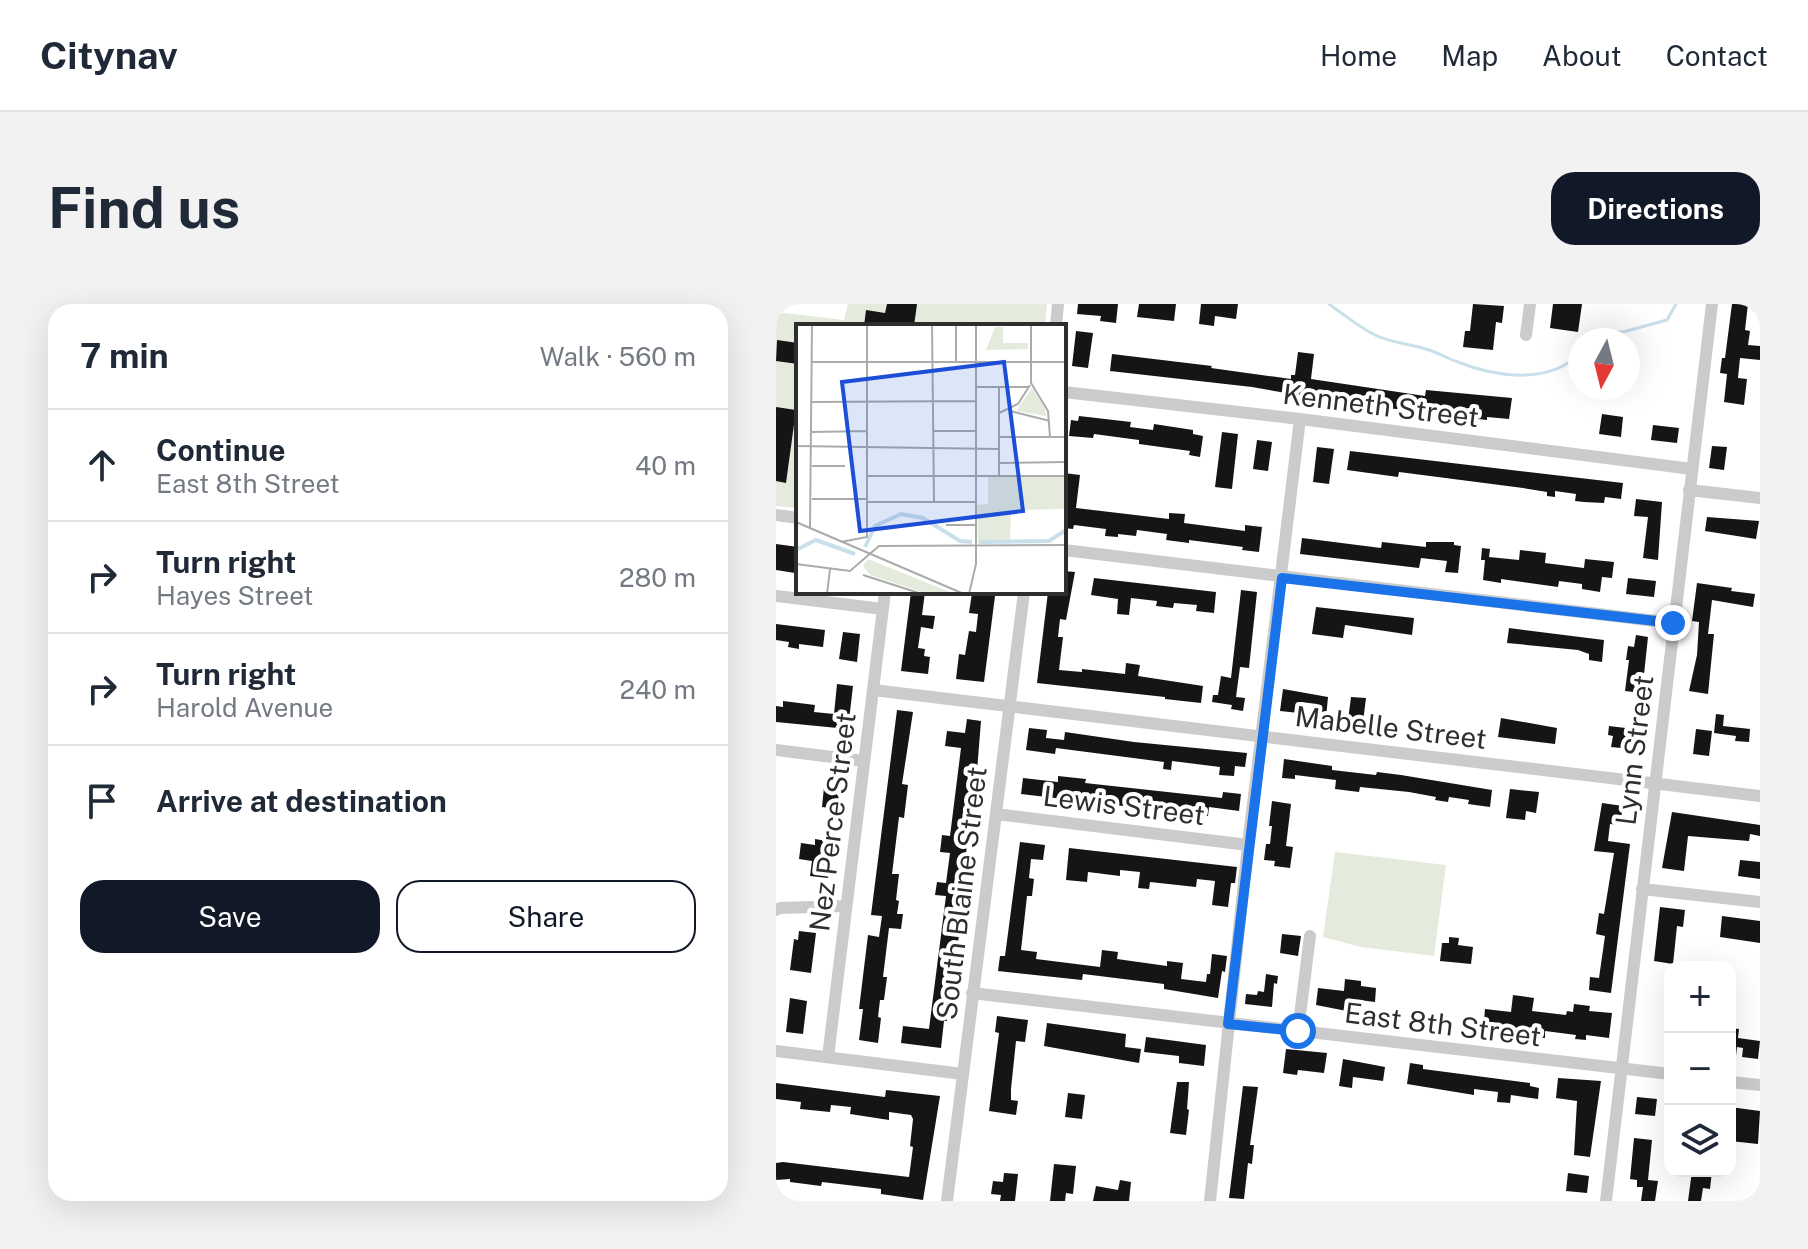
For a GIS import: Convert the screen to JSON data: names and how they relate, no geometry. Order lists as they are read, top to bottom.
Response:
{
  "streets": {
    "street": [
      "Kenneth Street",
      "Mabelle Street",
      "Lynn Street",
      "Lewis Street",
      "Nez Perce Street",
      "South Blaine Street",
      "East 8th Street"
    ]
  },
  "crossings": [
    ["Kenneth Street", "Lynn Street"],
    ["Mabelle Street", "Lynn Street"],
    ["Mabelle Street", "Nez Perce Street"],
    ["Mabelle Street", "South Blaine Street"],
    ["Lynn Street", "East 8th Street"],
    ["Lewis Street", "South Blaine Street"],
    ["South Blaine Street", "East 8th Street"]
  ],
  "north": "bottom",
  "page": {
    "header": "Citynav",
    "nav": [
      "Home",
      "Map",
      "About",
      "Contact"
    ],
    "buttons": [
      "Directions",
      ["Save", "Share"]
    ],
    "title": "Find us",
    "heading": ["7 min", "Walk · 560 m"],
    "list": [
      ["Continue", "East 8th Street", "40 m"],
      ["Turn right", "Hayes Street", "280 m"],
      ["Turn right", "Harold Avenue", "240 m"],
      "Arrive at destination"
    ],
    "map_buttons": ["+", "−"]
  }
}
